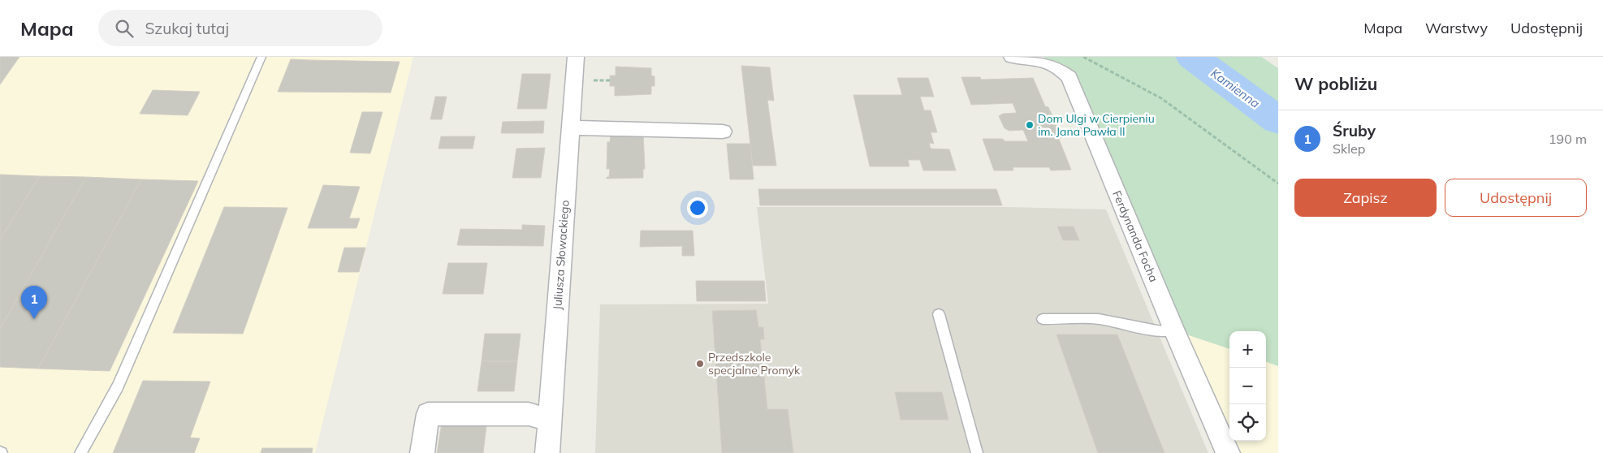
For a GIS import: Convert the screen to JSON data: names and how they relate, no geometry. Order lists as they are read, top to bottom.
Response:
{
  "streets": {
    "street": ["Ferdynanda Focha", "Juliusza Słowackiego"]
  },
  "water": ["Kamienna"],
  "places": ["Dom Ulgi w Cierpieniu im. Jana Pawła II", "Przedszkole specjalne Promyk"],
  "page": {
    "header": "Mapa",
    "search": "Szukaj tutaj",
    "nav": ["Mapa", "Warstwy", "Udostępnij"],
    "heading": "W pobliżu",
    "list": [
      {
        "mark": "1",
        "name": "Śruby",
        "note": "Sklep",
        "value": "190 m"
      }
    ],
    "buttons": ["Zapisz", "Udostępnij"],
    "pins": "1",
    "map_buttons": ["+", "−"]
  }
}
